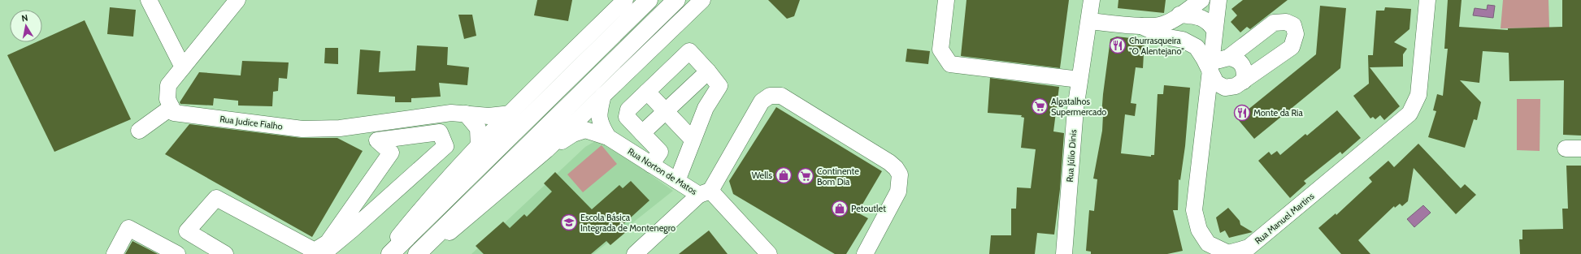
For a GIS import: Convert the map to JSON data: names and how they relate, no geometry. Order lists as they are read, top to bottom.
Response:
{
  "streets": {
    "street": [
      "Rua Judice Fialho",
      "Rua Júlio Dinis",
      "Rua Norton de Matos",
      "Rua Manuel Martins"
    ]
  },
  "places": {
    "restaurant": ["Churrasqueira \"O Alentejano\"", "Monte da Ria"],
    "supermarket": ["Algatalhos Supermercado", "Continente Bom Dia"],
    "shop": ["Wells", "Petoutlet"],
    "school or university": ["Escola Básica Integrada de Montenegro"]
  },
  "north": "top"
}
